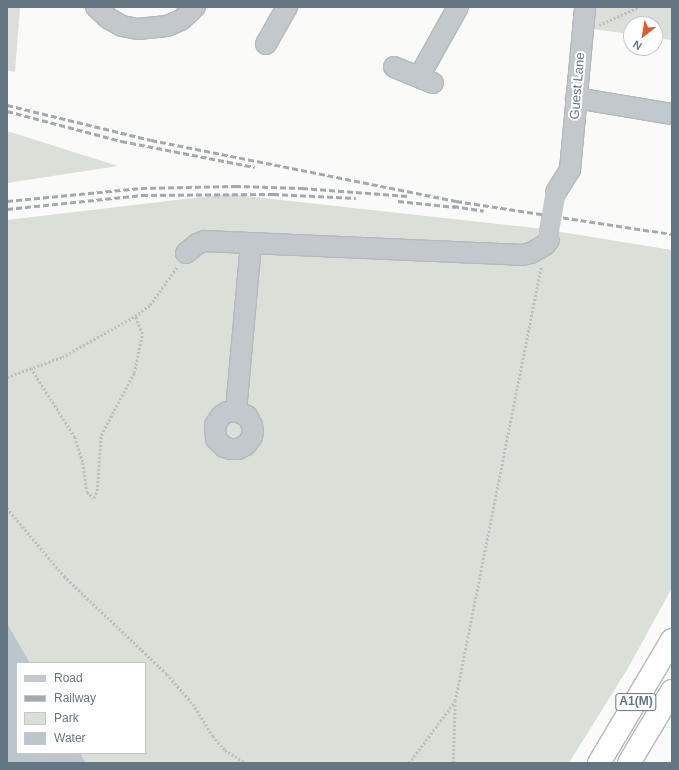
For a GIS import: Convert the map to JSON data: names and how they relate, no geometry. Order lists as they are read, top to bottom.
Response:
{
  "streets": {
    "highway": ["A1(M)"],
    "street": ["Guest Lane"]
  },
  "legend": [
    "Road",
    "Railway",
    "Park",
    "Water"
  ],
  "north": "bottom left"
}
